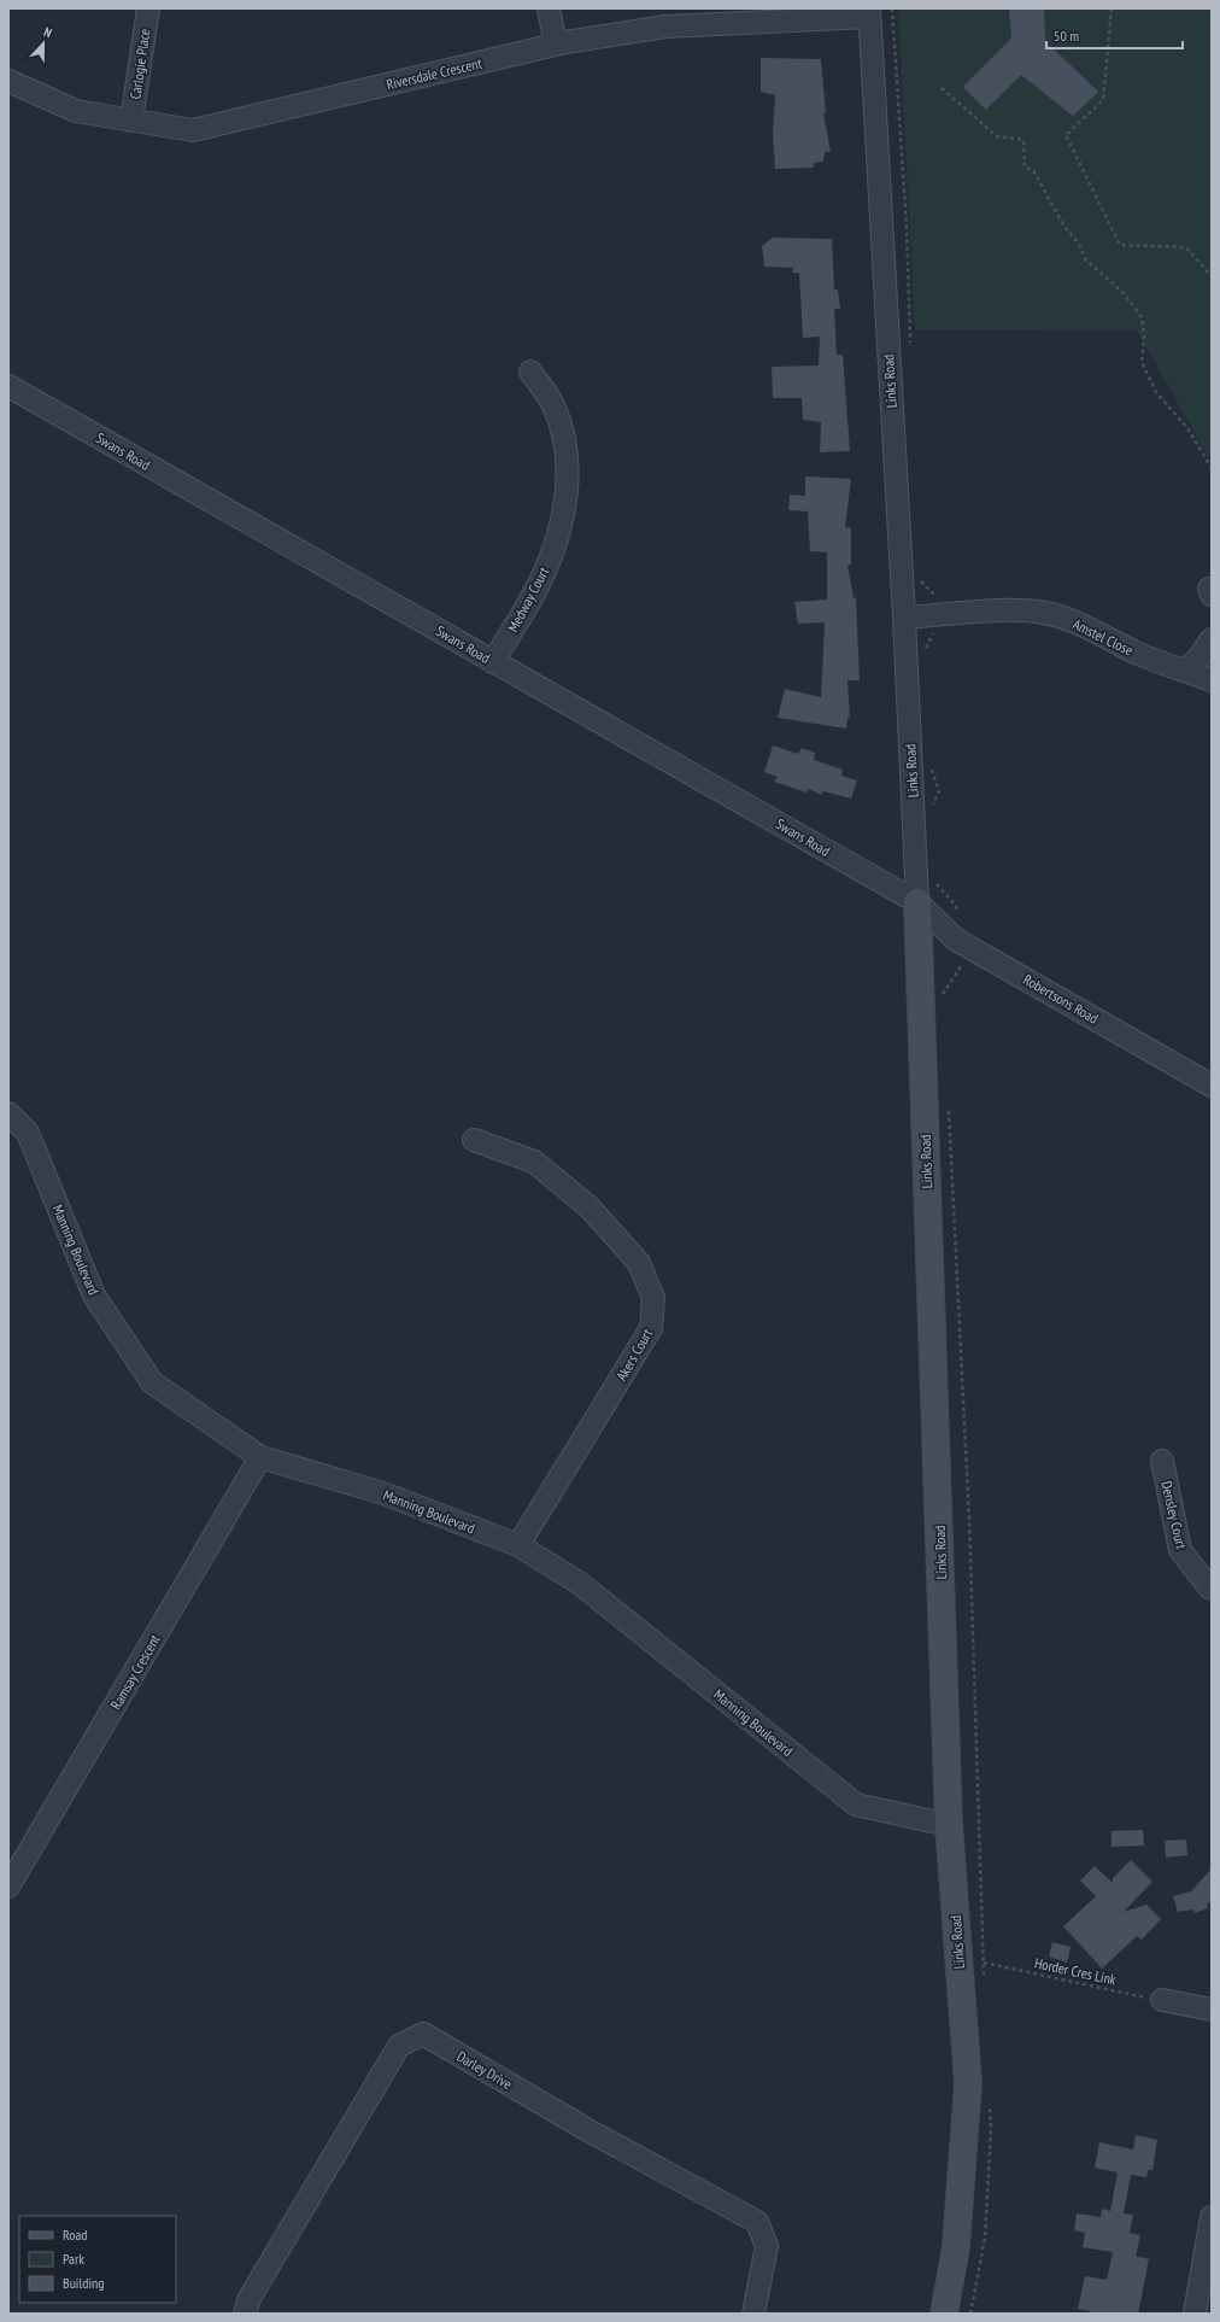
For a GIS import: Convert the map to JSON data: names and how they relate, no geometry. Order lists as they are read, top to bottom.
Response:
{
  "streets": {
    "street": [
      "Carlogie Place",
      "Riversdale Crescent",
      "Links Road",
      "Swans Road",
      "Medway Court",
      "Amstel Close",
      "Robertsons Road",
      "Manning Boulevard",
      "Akers Court",
      "Densley Court",
      "Ramsay Crescent",
      "Darley Drive"
    ],
    "path": ["Horder Cres Link"]
  },
  "crossings": [
    ["Carlogie Place", "Riversdale Crescent"],
    ["Riversdale Crescent", "Links Road"],
    ["Links Road", "Swans Road"],
    ["Links Road", "Amstel Close"],
    ["Links Road", "Robertsons Road"],
    ["Links Road", "Manning Boulevard"],
    ["Swans Road", "Medway Court"],
    ["Swans Road", "Robertsons Road"],
    ["Manning Boulevard", "Akers Court"],
    ["Manning Boulevard", "Ramsay Crescent"]
  ],
  "legend": ["Road", "Park", "Building"],
  "scale_bar": "50 m",
  "north": "top"
}
